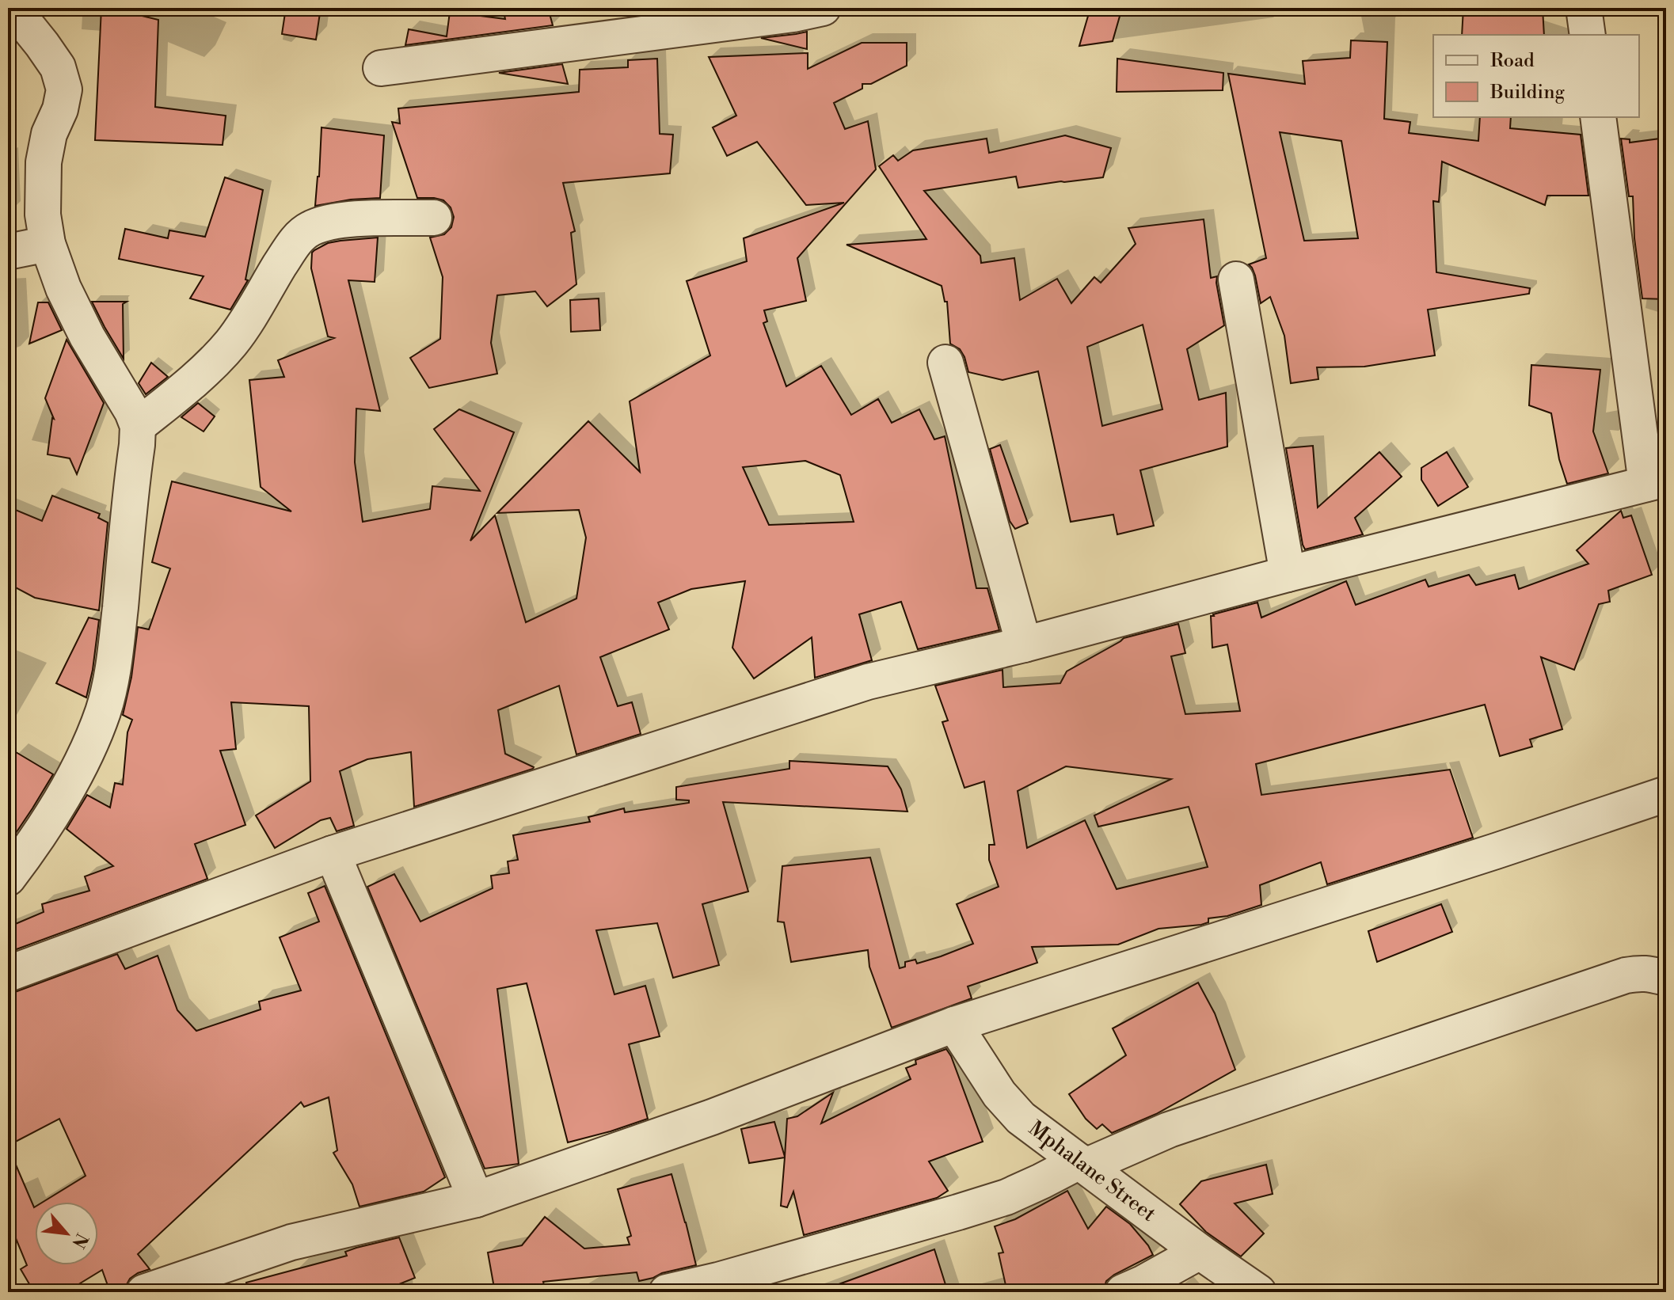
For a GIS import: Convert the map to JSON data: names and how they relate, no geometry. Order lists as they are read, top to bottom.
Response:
{
  "streets": {
    "street": ["Mphalane Street"]
  },
  "legend": ["Road", "Building"],
  "north": "bottom right"
}
